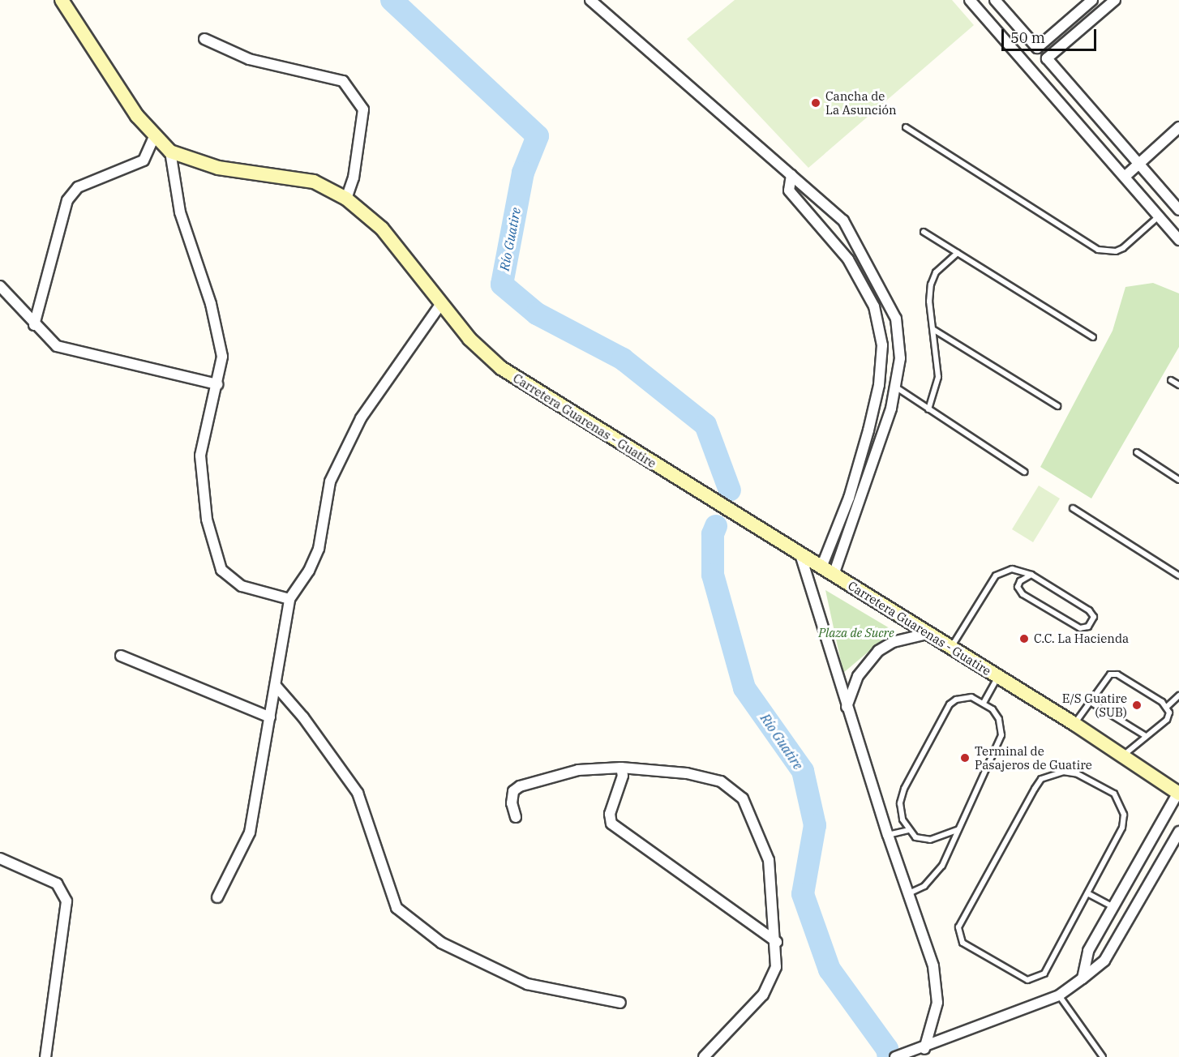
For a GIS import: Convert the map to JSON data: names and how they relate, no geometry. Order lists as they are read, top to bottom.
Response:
{
  "streets": {
    "main road": ["Carretera Guarenas - Guatire"]
  },
  "water": ["Río Guatire"],
  "parks": ["Plaza de Sucre"],
  "places": [
    "Cancha de La Asunción",
    "C.C. La Hacienda",
    "E/S Guatire (SUB)",
    "Terminal de Pasajeros de Guatire"
  ],
  "scale_bar": "50 m"
}
